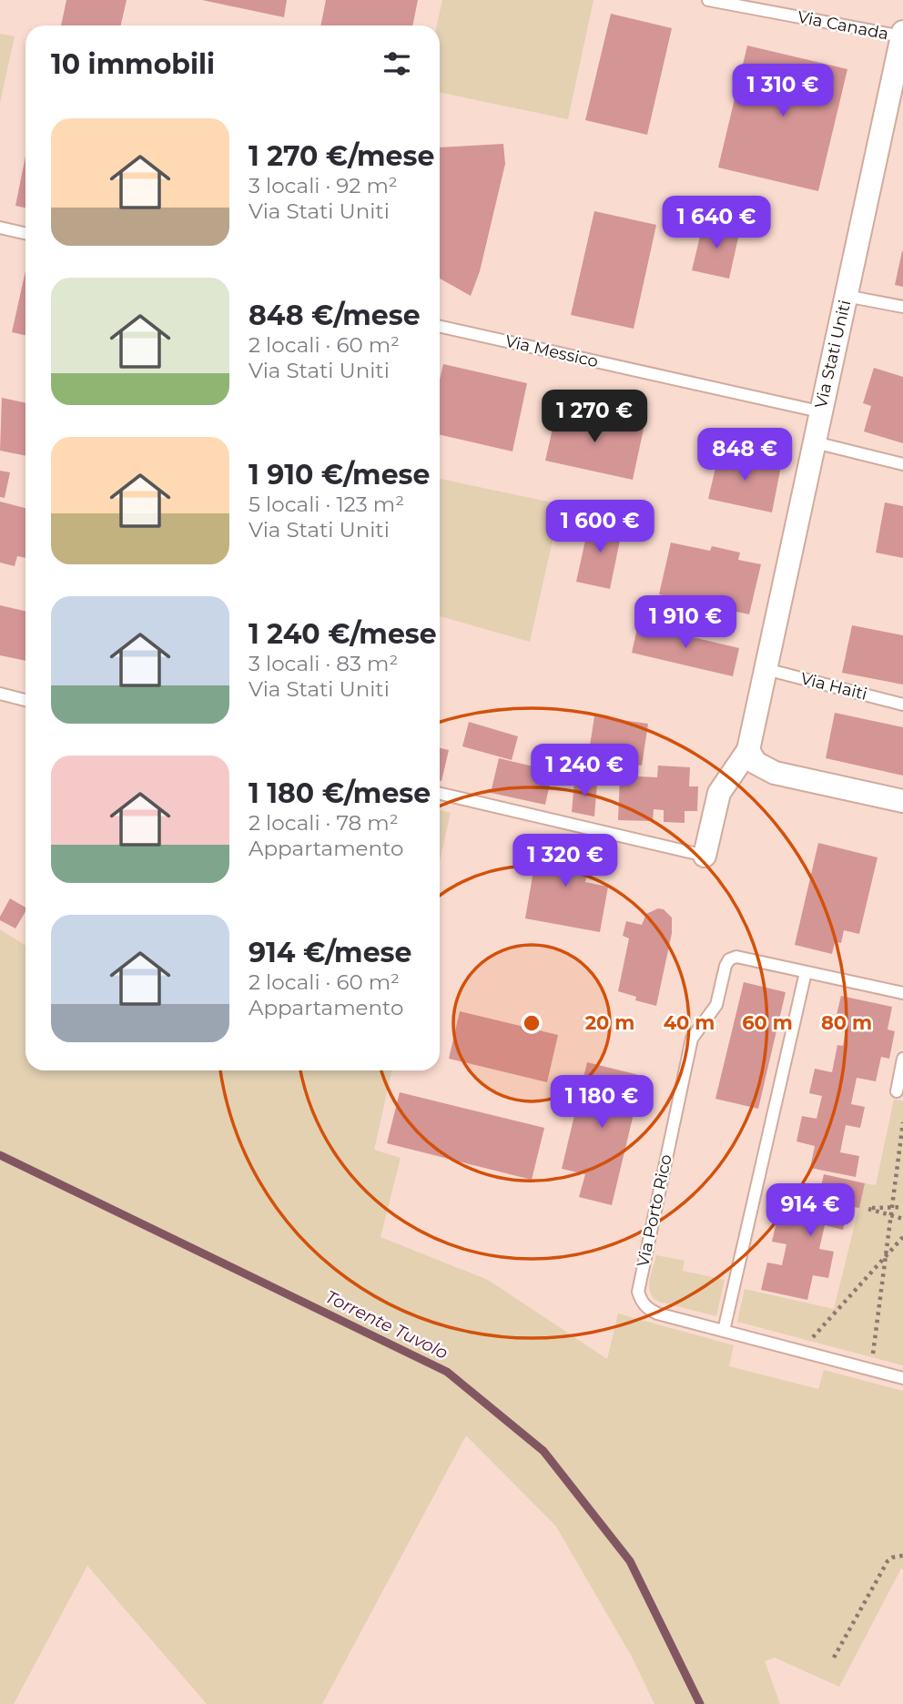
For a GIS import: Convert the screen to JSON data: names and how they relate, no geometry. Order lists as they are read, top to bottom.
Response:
{
  "streets": {
    "street": ["Via Stati Uniti"],
    "lane": [
      "Via Canada",
      "Via Messico",
      "Via Haiti",
      "Via Porto Rico"
    ]
  },
  "crossings": [
    ["Via Canada", "Via Stati Uniti"],
    ["Via Messico", "Via Stati Uniti"],
    ["Via Stati Uniti", "Via Haiti"]
  ],
  "water": ["Torrente Tuvolo"],
  "page": {
    "heading": "10 immobili",
    "price": [
      "1 310 €",
      "1 640 €",
      "1 270 €",
      "848 €",
      "1 600 €",
      "1 910 €",
      "1 240 €",
      "1 320 €",
      "1 180 €",
      "914 €"
    ],
    "list": [
      {
        "name": "1 270 €/mese",
        "note": "3 locali · 92 m² · Via Stati Uniti"
      },
      {
        "name": "848 €/mese",
        "note": "2 locali · 60 m² · Via Stati Uniti"
      },
      {
        "name": "1 910 €/mese",
        "note": "5 locali · 123 m² · Via Stati Uniti"
      },
      {
        "name": "1 240 €/mese",
        "note": "3 locali · 83 m² · Via Stati Uniti"
      },
      {
        "name": "1 180 €/mese",
        "note": "2 locali · 78 m² · Appartamento"
      },
      {
        "name": "914 €/mese",
        "note": "2 locali · 60 m² · Appartamento"
      }
    ]
  },
  "rings": [
    "20 m",
    "40 m",
    "60 m",
    "80 m"
  ]
}
